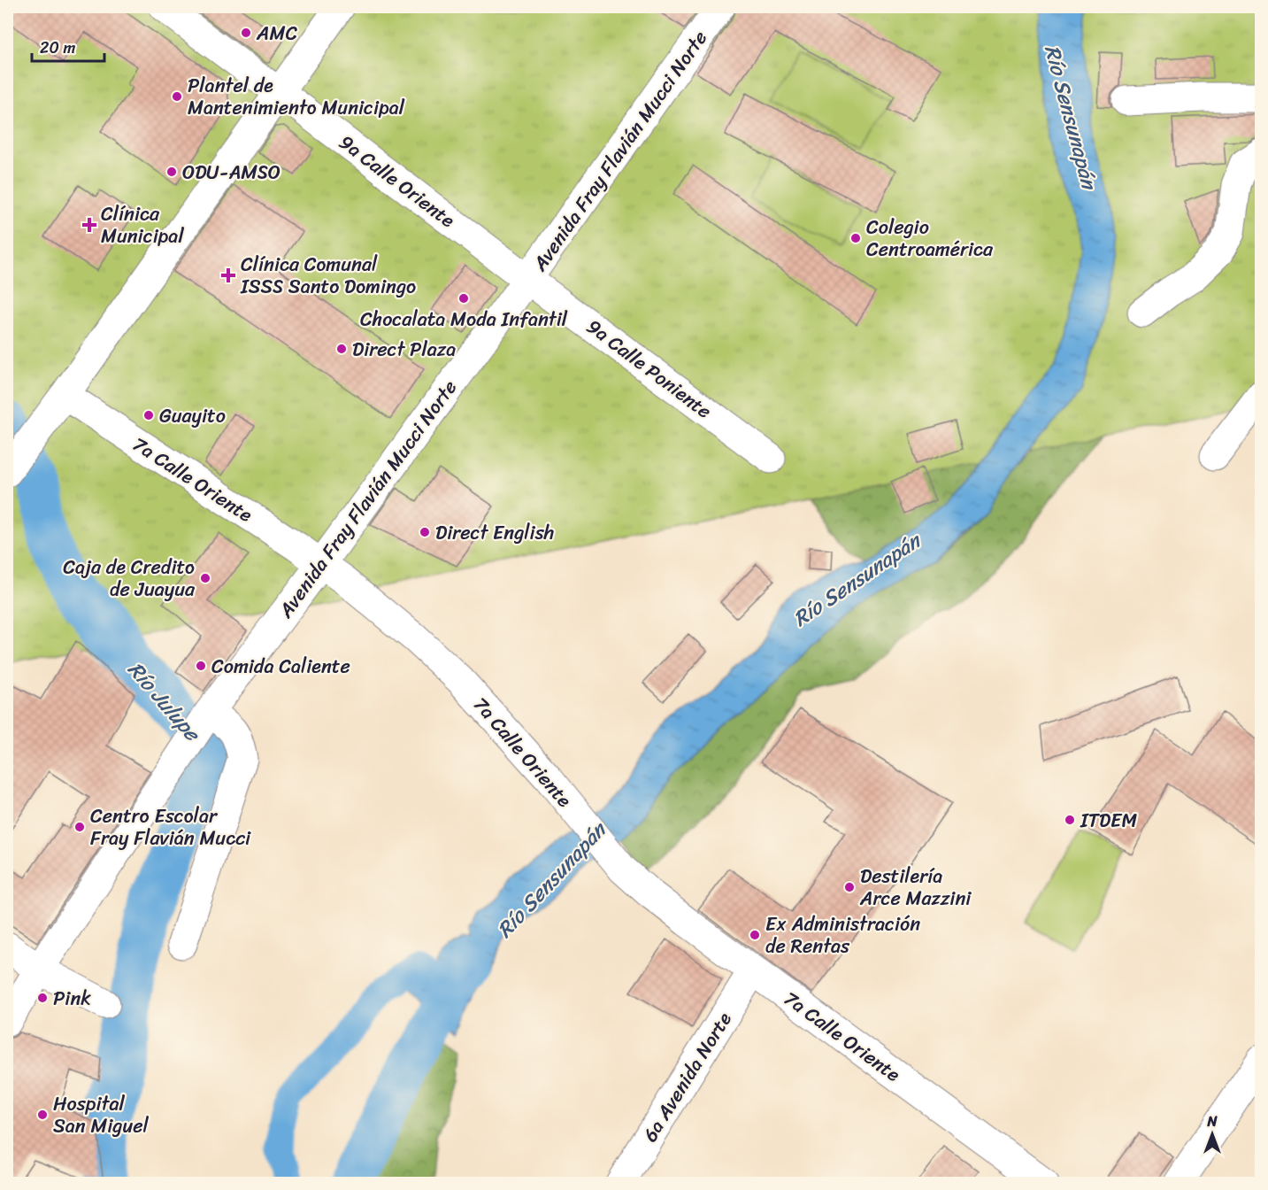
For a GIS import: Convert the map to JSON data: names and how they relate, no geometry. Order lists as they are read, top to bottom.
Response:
{
  "streets": {
    "main road": [
      "Avenida Fray Flavián Mucci Norte",
      "9a Calle Oriente",
      "9a Calle Poniente",
      "7a Calle Oriente",
      "6a Avenida Norte"
    ]
  },
  "crossings": [
    ["Avenida Fray Flavián Mucci Norte", "9a Calle Oriente"],
    ["Avenida Fray Flavián Mucci Norte", "9a Calle Poniente"],
    ["Avenida Fray Flavián Mucci Norte", "7a Calle Oriente"],
    ["9a Calle Oriente", "9a Calle Poniente"],
    ["7a Calle Oriente", "6a Avenida Norte"]
  ],
  "water": ["Río Sensunapán", "Río Julupe"],
  "places": {
    "other": [
      "AMC",
      "Plantel de Mantenimiento Municipal",
      "ODU-AMSO",
      "Colegio Centroamérica",
      "Chocalata Moda Infantil",
      "Direct Plaza",
      "Guayito",
      "Direct English",
      "Caja de Credito de Juayua",
      "Comida Caliente",
      "ITDEM",
      "Centro Escolar Fray Flavián Mucci",
      "Destilería Arce Mazzini",
      "Ex Administración de Rentas",
      "Pink",
      "Hospital San Miguel"
    ],
    "health": ["Clínica Municipal", "Clínica Comunal ISSS Santo Domingo"]
  },
  "scale_bar": "20 m",
  "north": "top"
}
